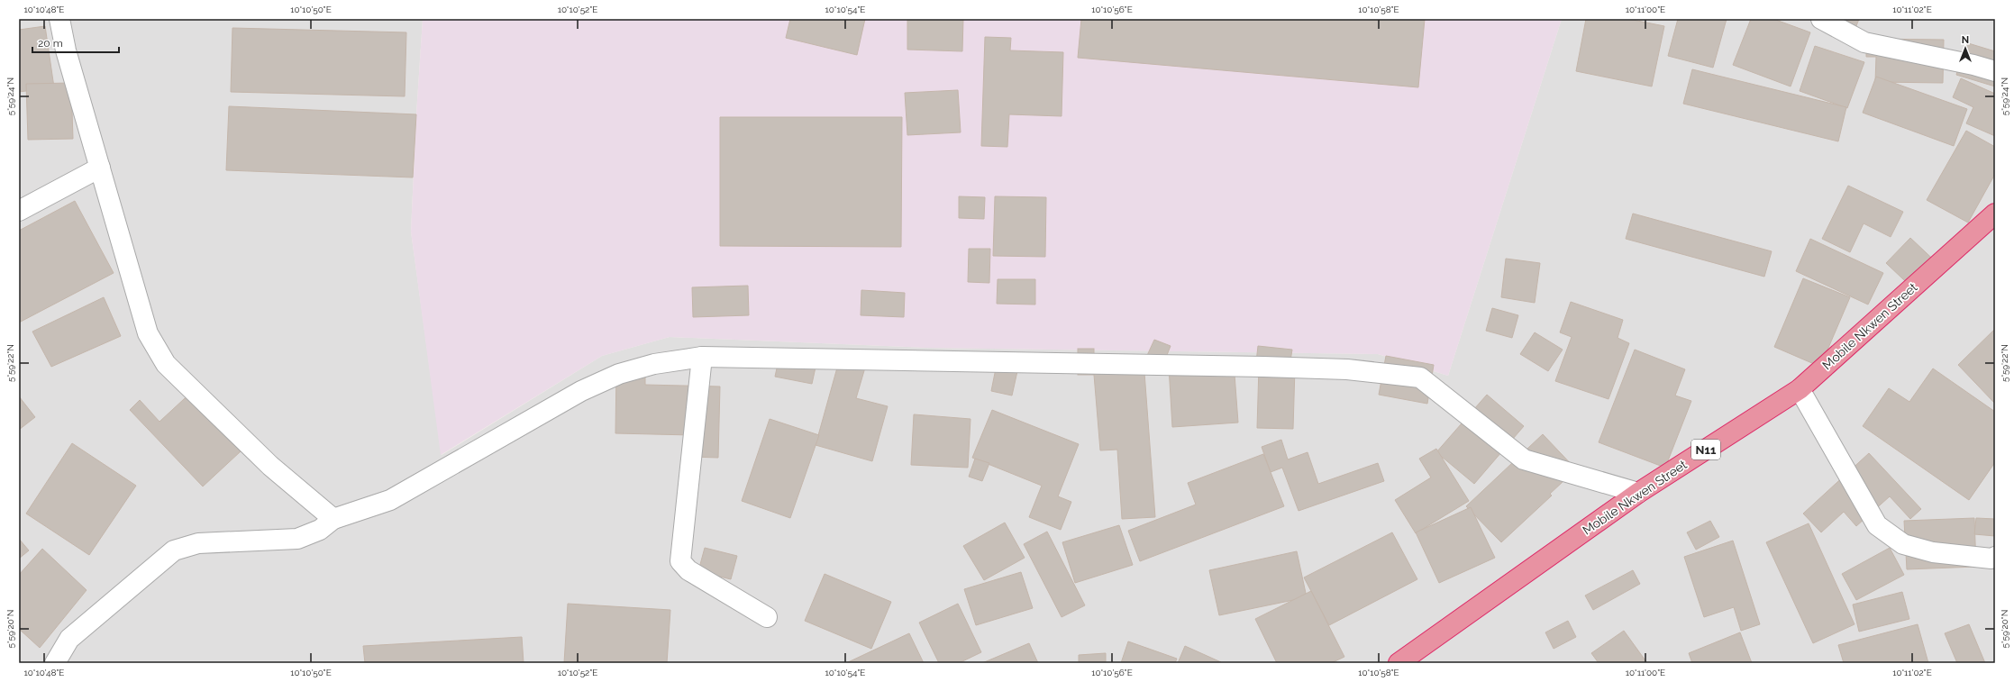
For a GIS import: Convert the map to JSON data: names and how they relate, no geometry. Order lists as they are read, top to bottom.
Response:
{
  "streets": {
    "highway": ["Mobile Nkwen Street", "N11"]
  },
  "scale_bar": "20 m",
  "north": "top",
  "coordinates": [
    "10°10'48\"E",
    "10°10'50\"E",
    "10°10'52\"E",
    "10°10'54\"E",
    "10°10'56\"E",
    "10°10'58\"E",
    "10°11'00\"E",
    "10°11'02\"E",
    "5°59'24\"N",
    "5°59'22\"N",
    "5°59'20\"N"
  ]
}
